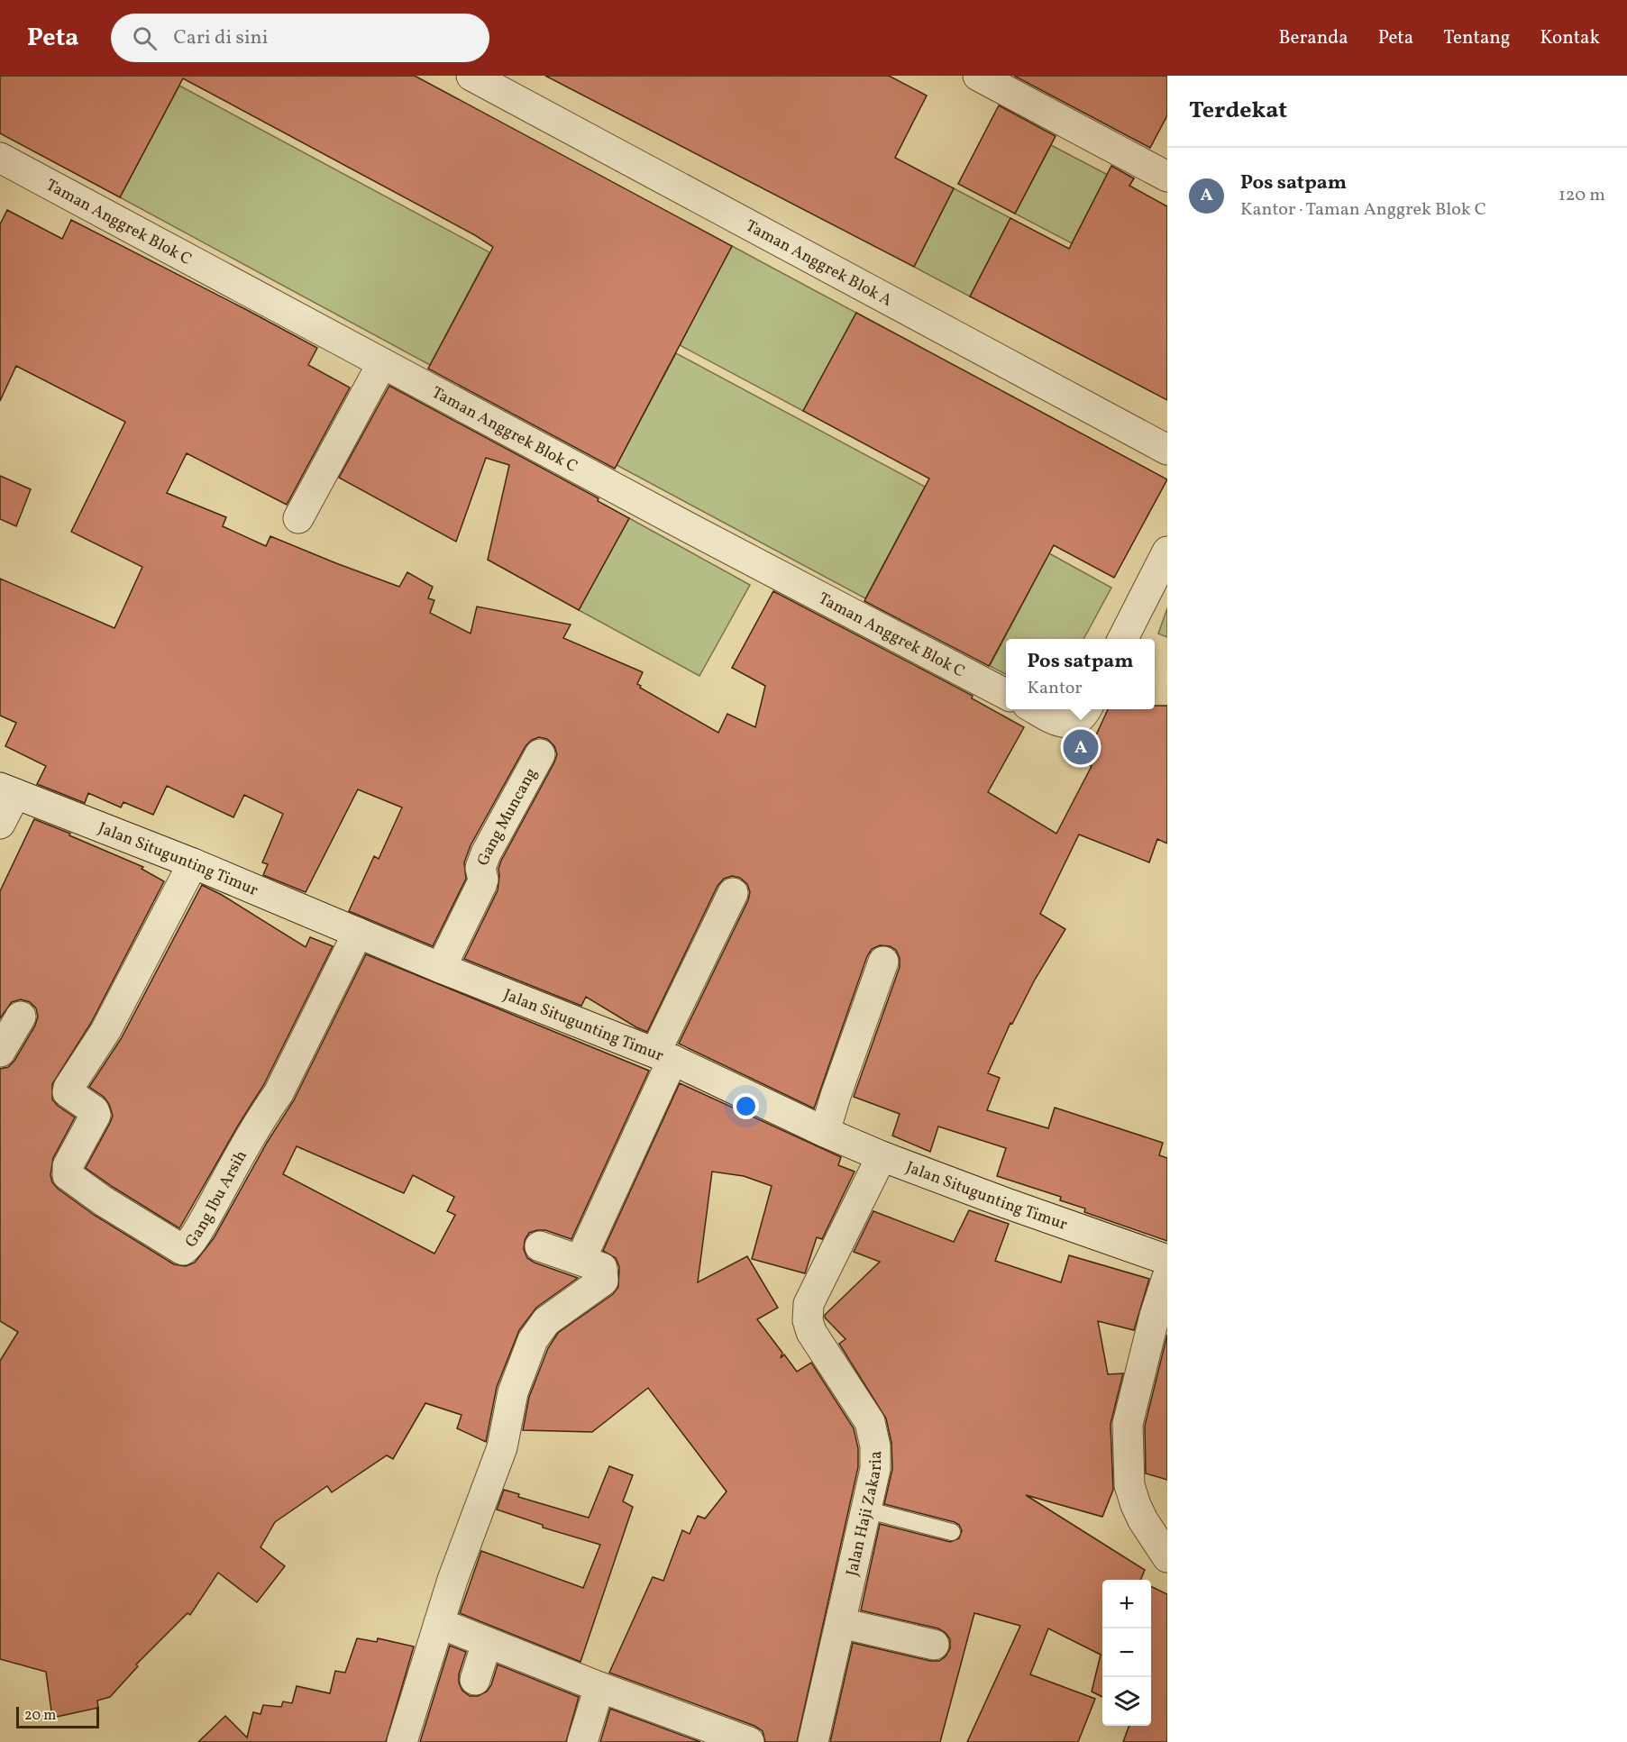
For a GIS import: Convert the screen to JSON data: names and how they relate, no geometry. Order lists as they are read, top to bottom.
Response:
{
  "streets": {
    "street": [
      "Taman Anggrek Blok C",
      "Taman Anggrek Blok A",
      "Gang Muncang",
      "Jalan Situgunting Timur",
      "Gang Ibu Arsih",
      "Jalan Haji Zakaria"
    ]
  },
  "crossings": [
    ["Gang Muncang", "Jalan Situgunting Timur"],
    ["Jalan Situgunting Timur", "Gang Ibu Arsih"],
    ["Jalan Situgunting Timur", "Jalan Haji Zakaria"]
  ],
  "scale_bar": "20 m",
  "page": {
    "header": "Peta",
    "search": "Cari di sini",
    "nav": [
      "Beranda",
      "Peta",
      "Tentang",
      "Kontak"
    ],
    "heading": "Terdekat",
    "list": [
      {
        "mark": "A",
        "name": "Pos satpam",
        "note": "Kantor · Taman Anggrek Blok C",
        "value": "120 m"
      }
    ],
    "popup": ["Pos satpam", "Kantor"],
    "pins": "A",
    "map_buttons": ["+", "−"],
    "scale": "20 m"
  }
}
